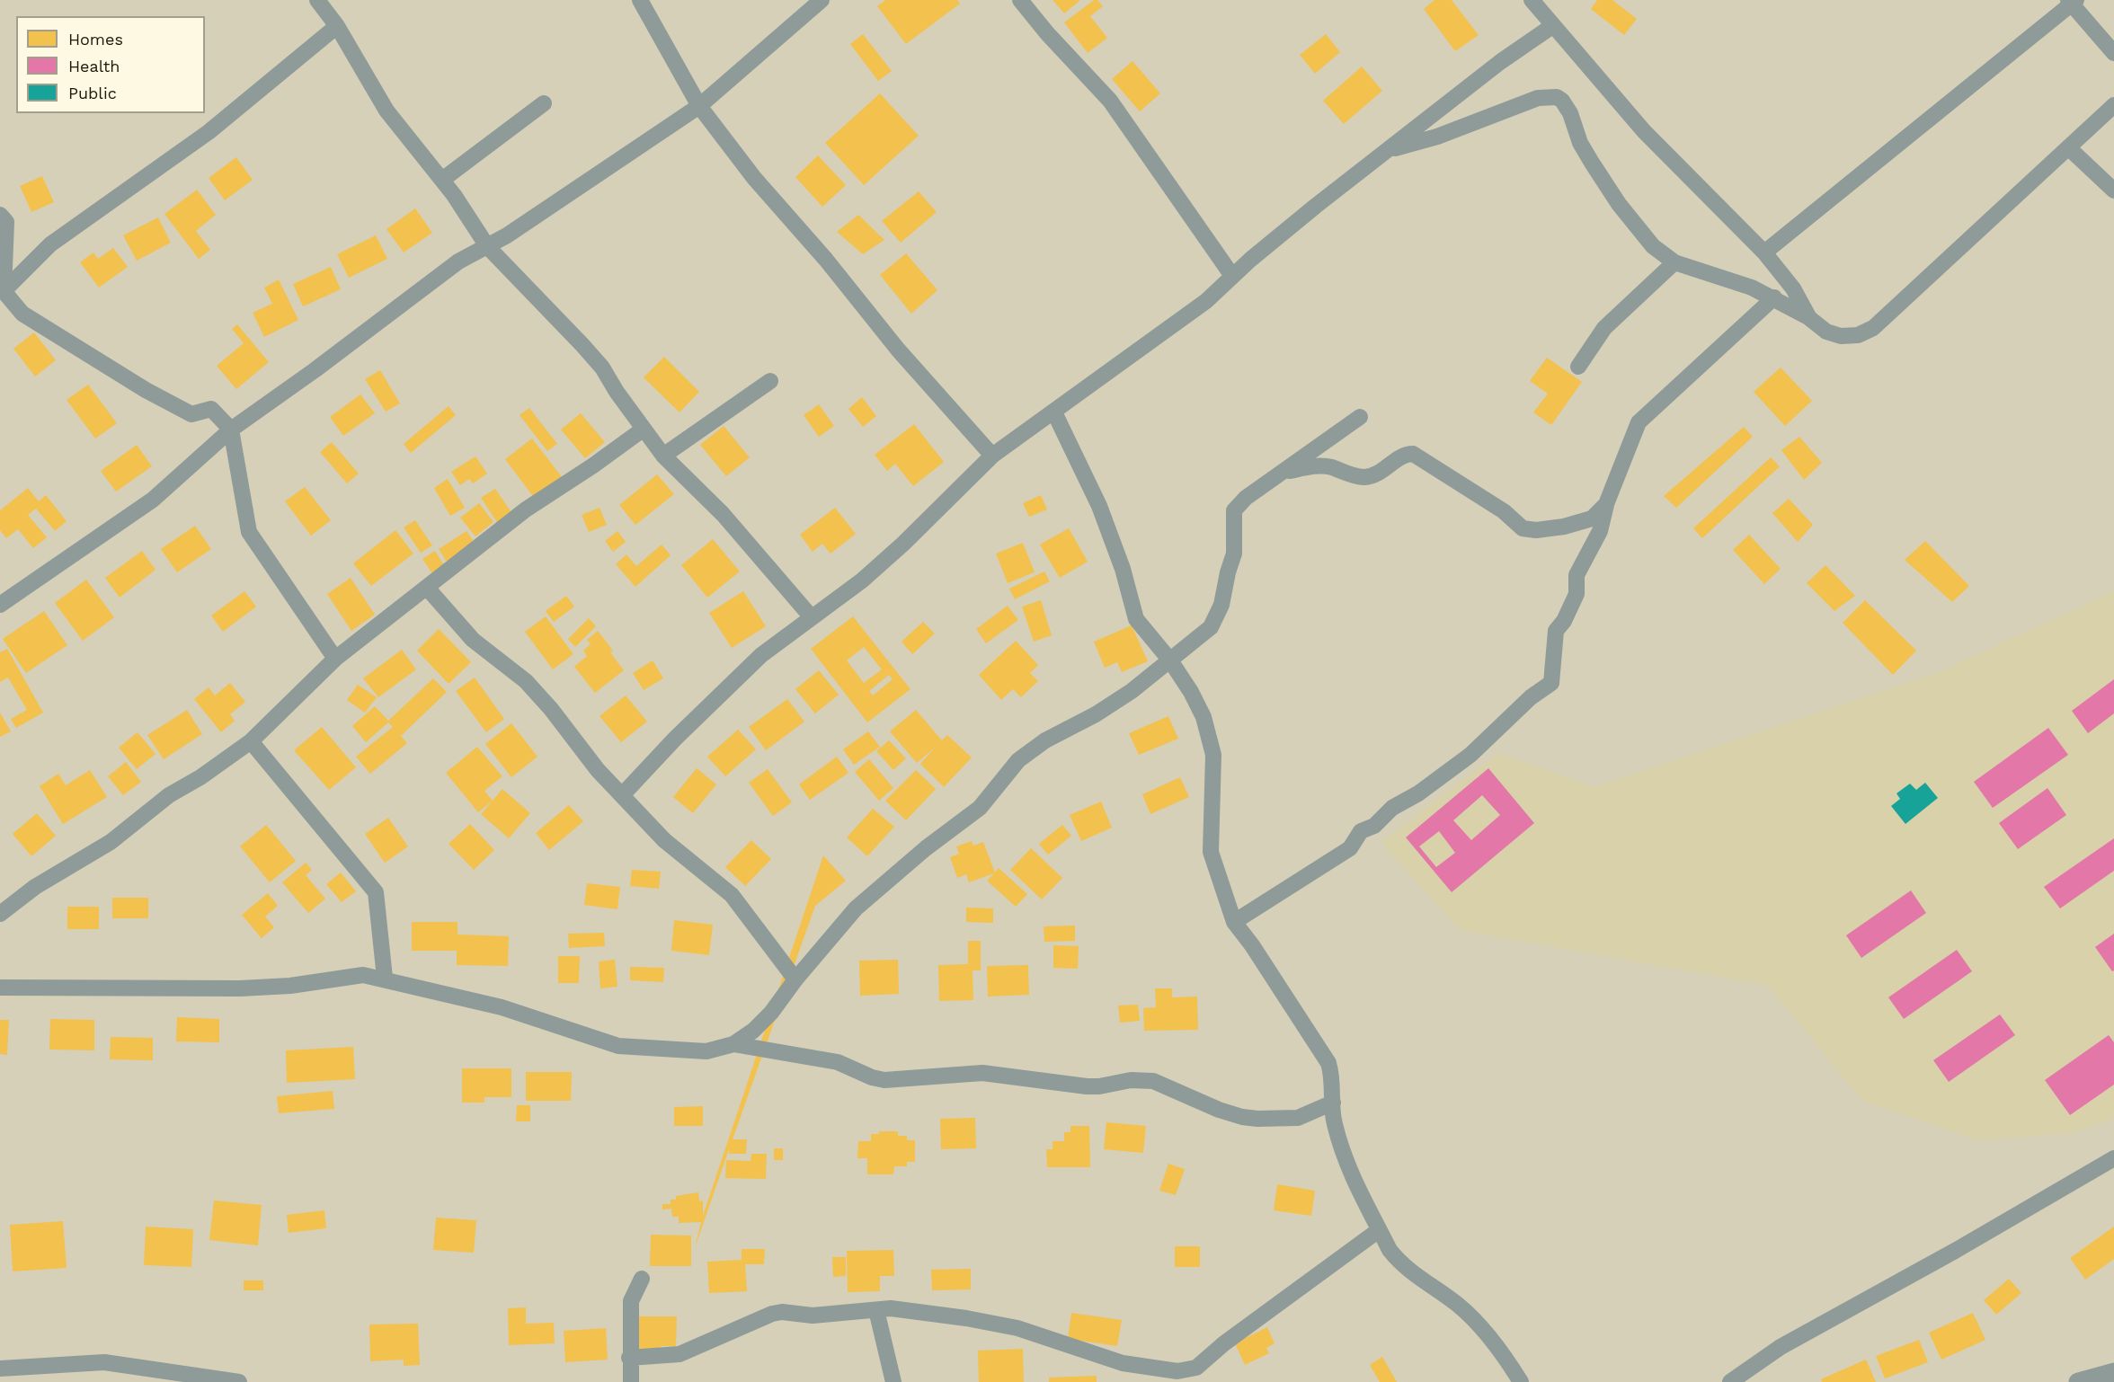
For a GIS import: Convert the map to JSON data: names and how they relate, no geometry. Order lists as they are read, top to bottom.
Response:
{
  "legend": ["Homes", "Health", "Public"]
}
